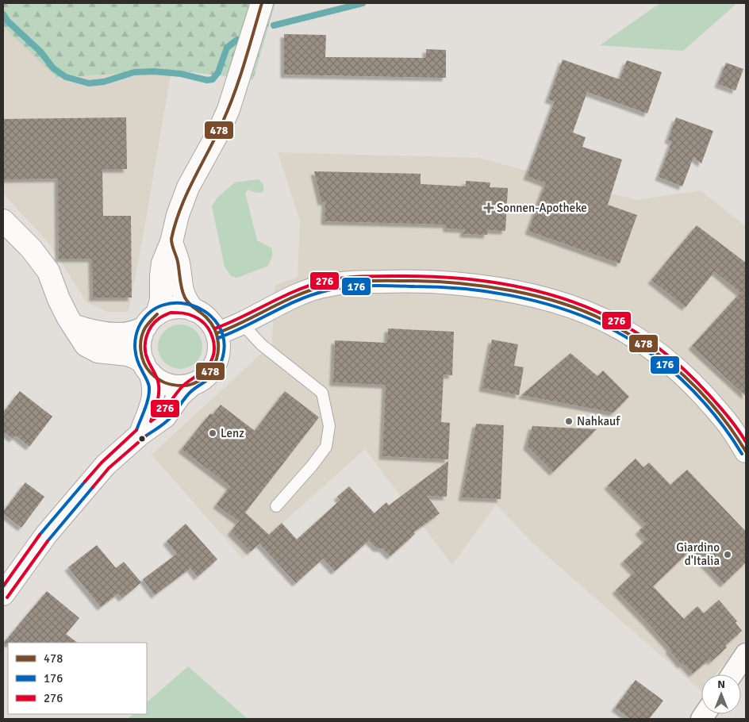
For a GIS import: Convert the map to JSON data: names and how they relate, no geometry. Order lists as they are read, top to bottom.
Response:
{
  "places": {
    "health": ["Sonnen-Apotheke"],
    "other": ["Nahkauf", "Lenz", "Giardino d'Italia"]
  },
  "lines": ["transit line 478", "transit line 276", "transit line 176"],
  "legend": ["478", "176", "276"],
  "north": "top"
}
